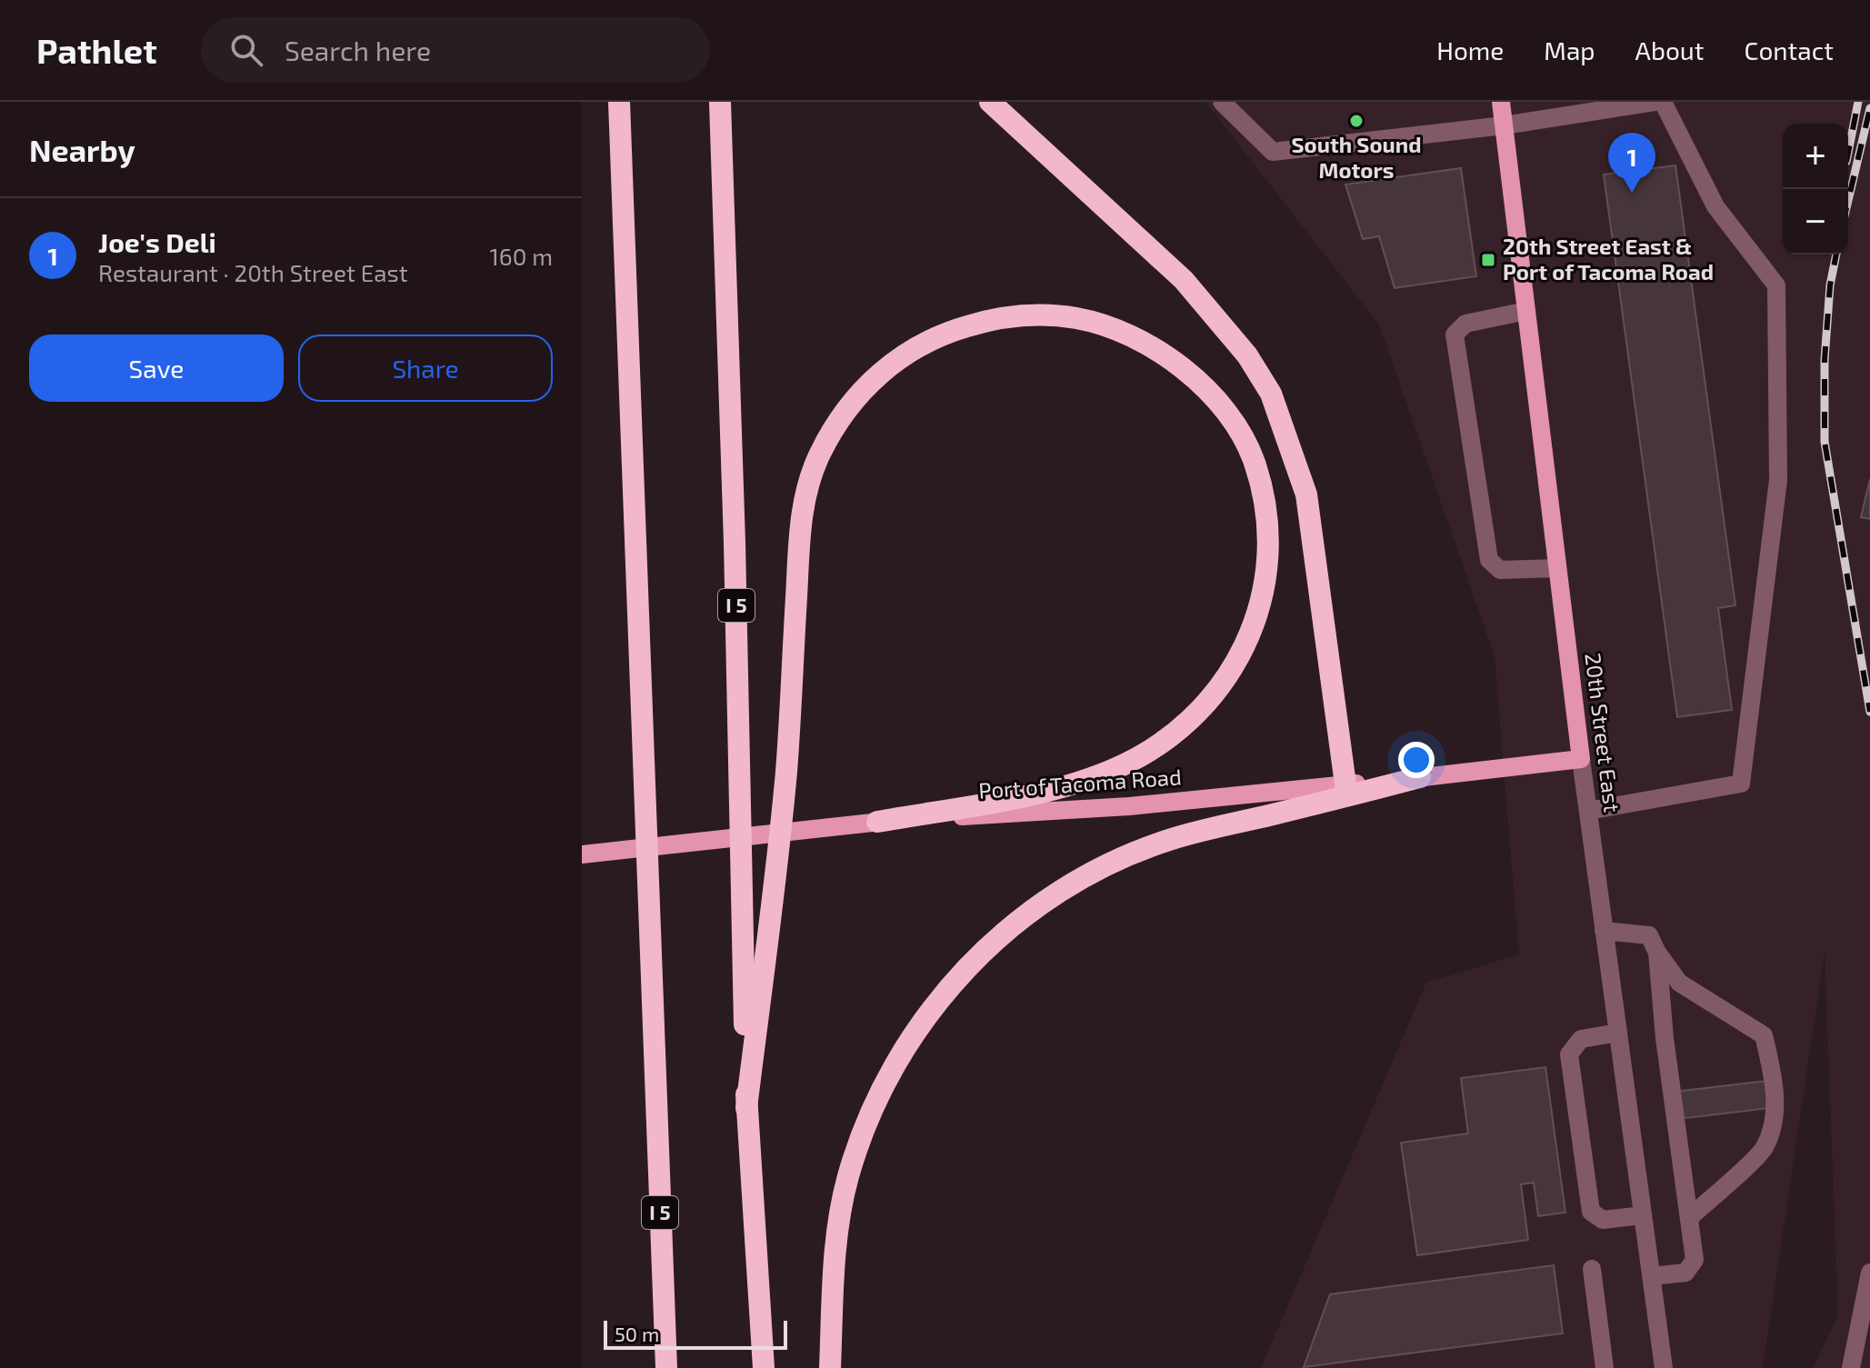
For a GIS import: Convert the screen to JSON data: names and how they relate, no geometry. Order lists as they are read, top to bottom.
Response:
{
  "streets": {
    "highway": ["I 5"],
    "main road": ["20th Street East", "Port of Tacoma Road"]
  },
  "crossings": [
    ["20th Street East", "Port of Tacoma Road"]
  ],
  "places": {
    "other": ["South Sound Motors"],
    "transit": ["20th Street East & Port of Tacoma Road"]
  },
  "scale_bar": "50 m",
  "page": {
    "header": "Pathlet",
    "search": "Search here",
    "nav": [
      "Home",
      "Map",
      "About",
      "Contact"
    ],
    "heading": "Nearby",
    "map_buttons": ["+", "−"],
    "pins": "1",
    "list": [
      {
        "mark": "1",
        "name": "Joe's Deli",
        "note": "Restaurant · 20th Street East",
        "value": "160 m"
      }
    ],
    "buttons": ["Save", "Share"],
    "scale": "50 m"
  }
}
